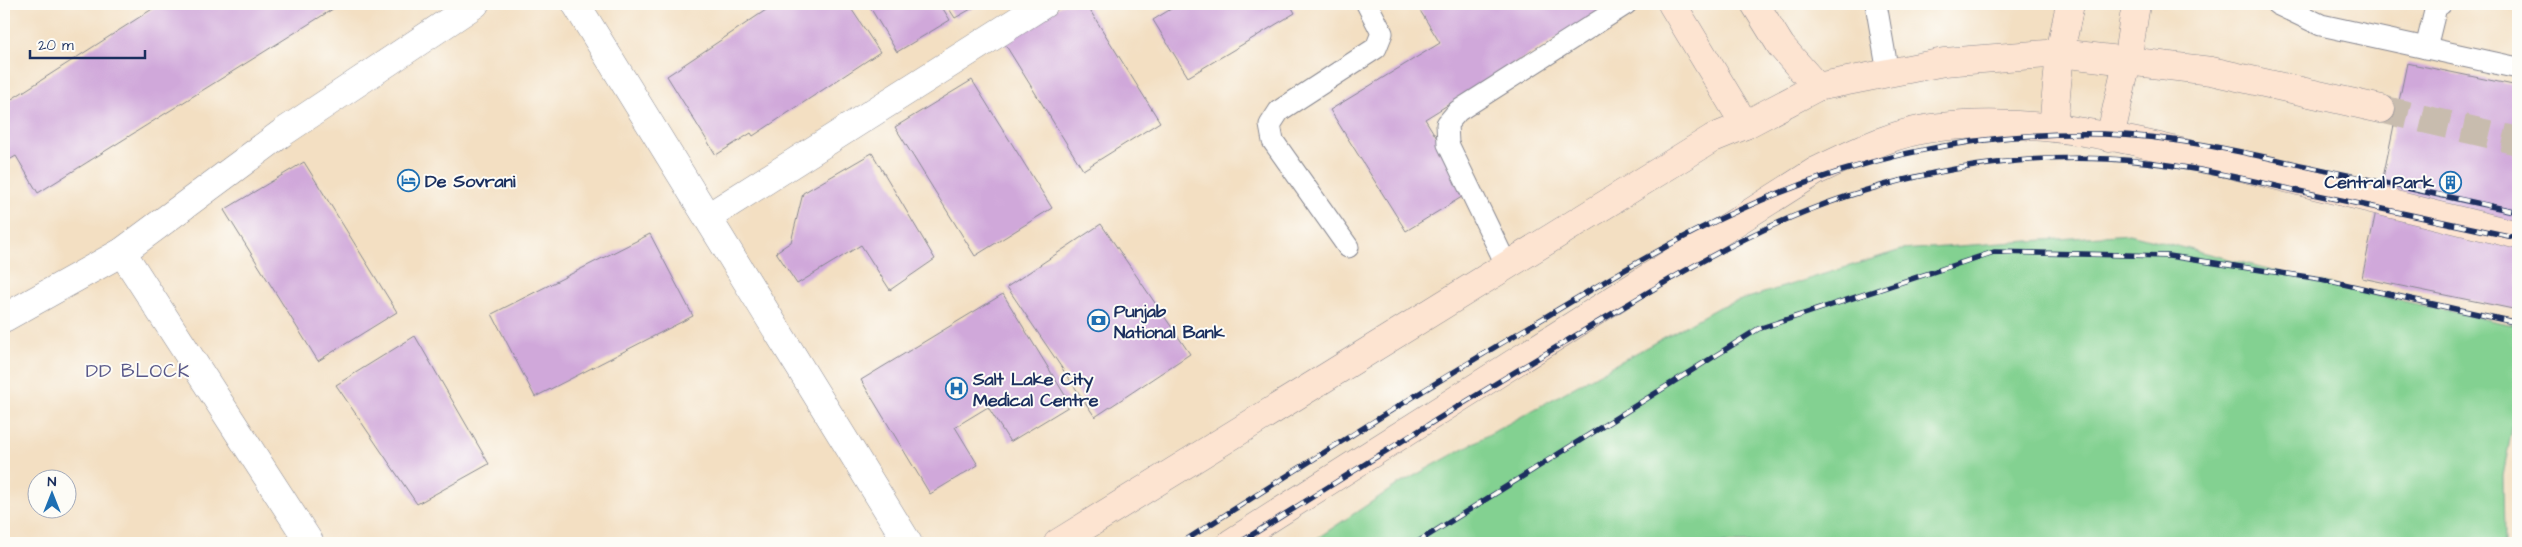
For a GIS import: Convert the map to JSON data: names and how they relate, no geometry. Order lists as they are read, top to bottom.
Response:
{
  "districts": ["DD BLOCK"],
  "places": {
    "hotel": ["De Sovrani"],
    "building": ["Central Park"],
    "bank": ["Punjab National Bank"],
    "hospital": ["Salt Lake City Medical Centre"]
  },
  "scale_bar": "20 m",
  "north": "top"
}
